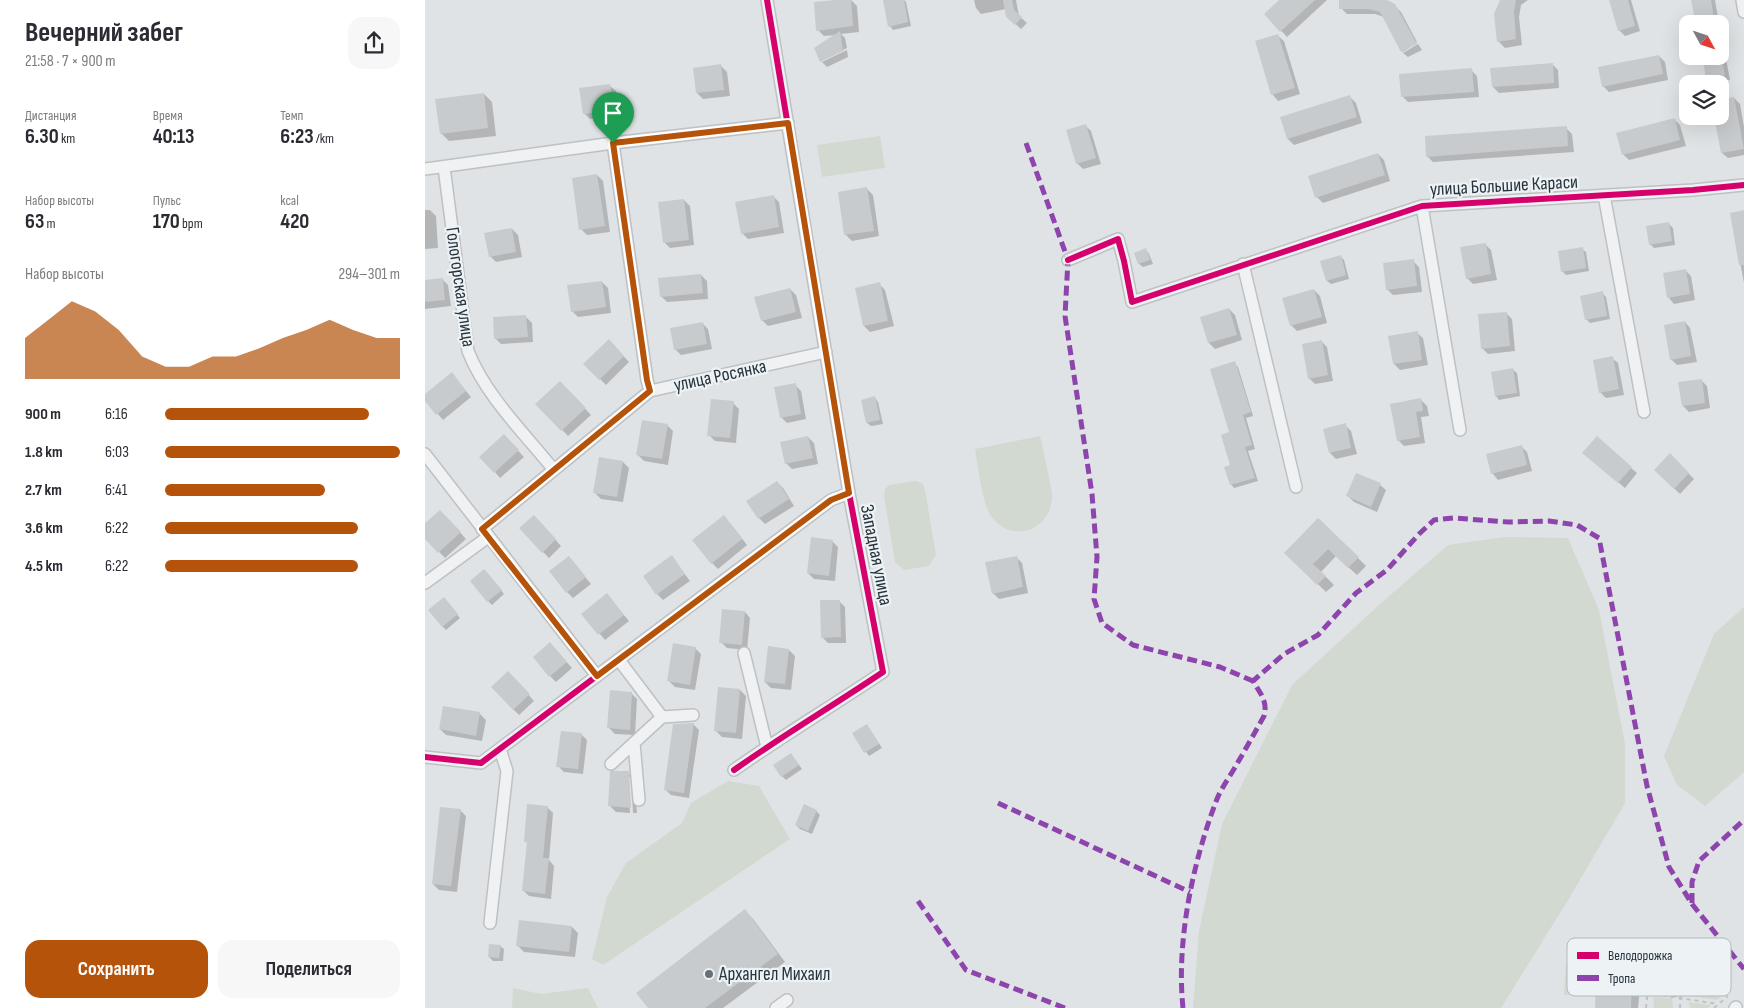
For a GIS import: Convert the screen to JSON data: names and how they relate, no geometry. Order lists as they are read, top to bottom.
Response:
{
  "streets": {
    "street": [
      "улица Большие Караси",
      "Гологорская улица",
      "улица Росянка",
      "Западная улица"
    ]
  },
  "crossings": [
    ["Гологорская улица", "улица Росянка"],
    ["улица Росянка", "Западная улица"]
  ],
  "places": ["Архангел Михаил"],
  "legend": ["Велодорожка", "Тропа"],
  "north": "bottom right",
  "page": {
    "heading": ["Вечерний забег", "21:58 · 7 × 900 m"],
    "stats": [
      ["Дистанция", "6.30 km"],
      ["Время", "40:13"],
      ["Темп", "6:23 /km"],
      ["Набор высоты", "63 m"],
      ["Пульс", "170 bpm"],
      ["kcal", "420"]
    ],
    "chart": ["Набор высоты", "294–301 m"],
    "list": [
      {
        "name": "900 m",
        "note": "6:16"
      },
      {
        "name": "1.8 km",
        "note": "6:03"
      },
      {
        "name": "2.7 km",
        "note": "6:41"
      },
      {
        "name": "3.6 km",
        "note": "6:22"
      },
      {
        "name": "4.5 km",
        "note": "6:22"
      }
    ],
    "buttons": ["Сохранить", "Поделиться"]
  }
}
